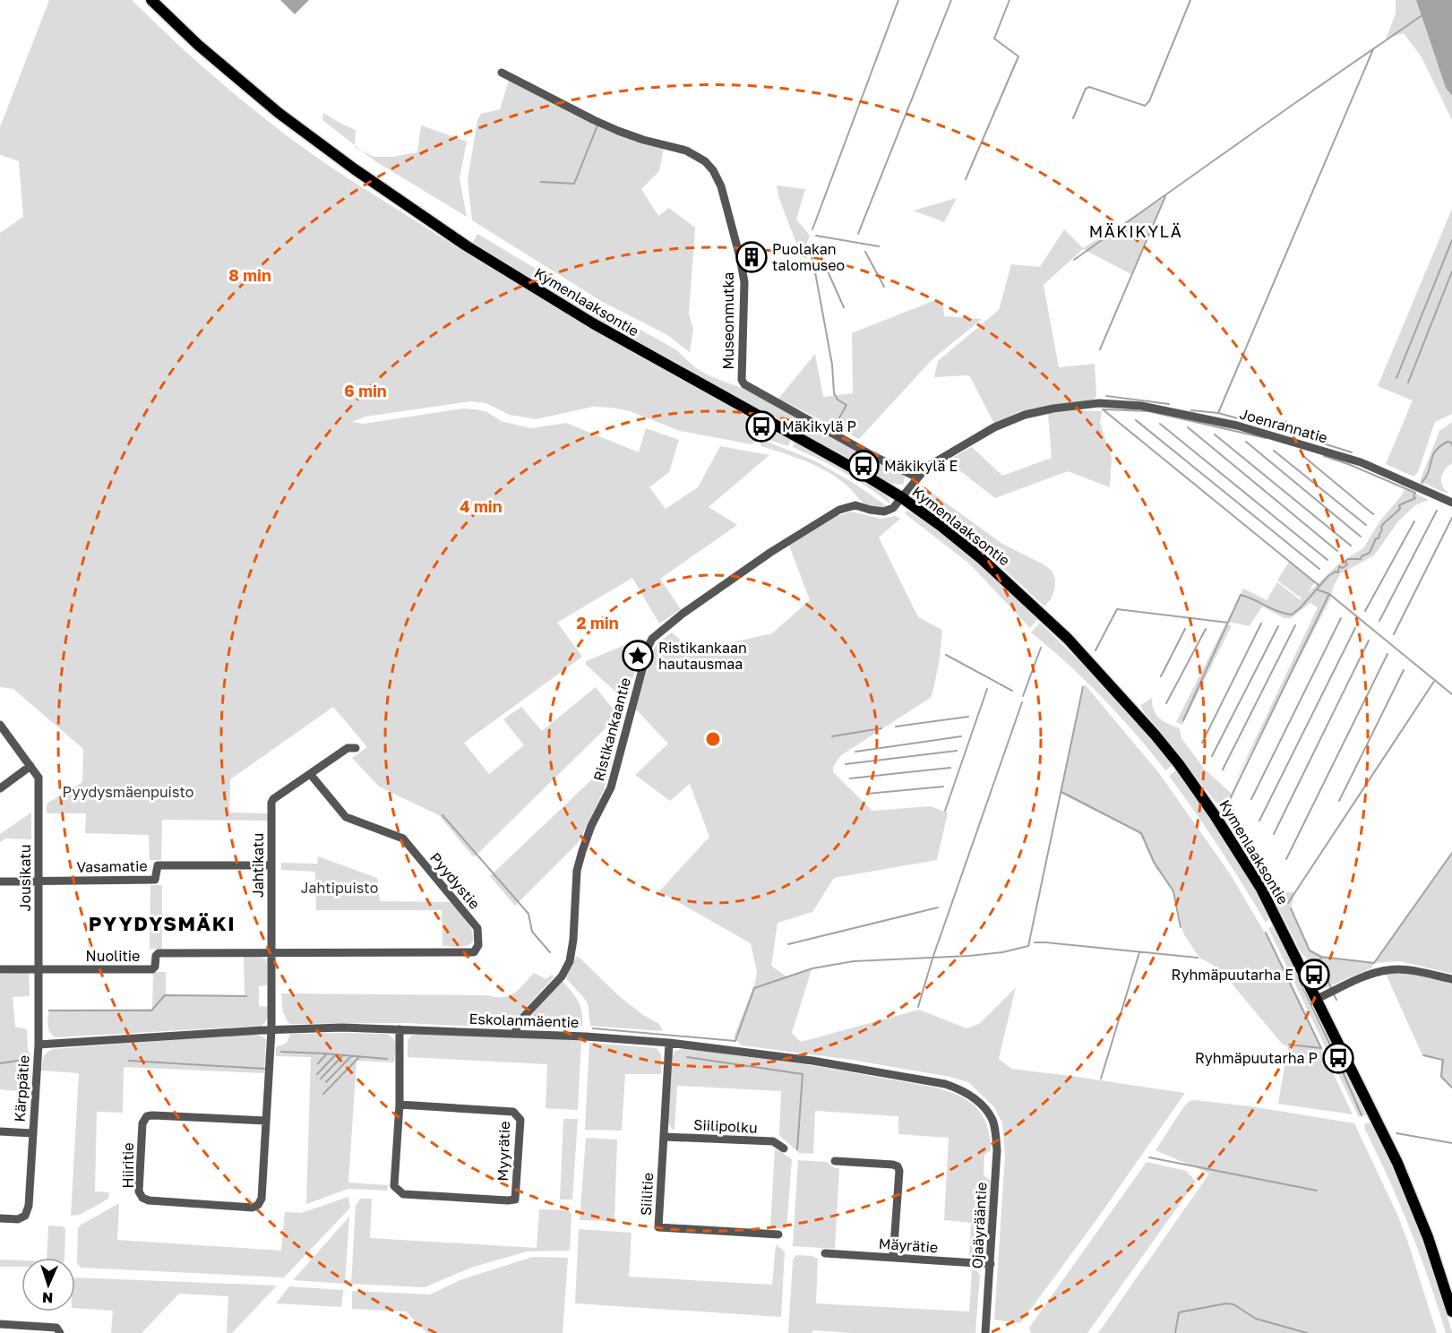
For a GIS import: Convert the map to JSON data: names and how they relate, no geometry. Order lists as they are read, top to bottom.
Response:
{
  "streets": {
    "main road": ["Kymenlaaksontie"],
    "street": [
      "Museonmutka",
      "Joenrannatie",
      "Ristikankaantie",
      "Jahtikatu",
      "Vasamatie",
      "Jousikatu",
      "Pyydystie",
      "Nuolitie",
      "Eskolanmäentie",
      "Kärppätie",
      "Siilipolku",
      "Myyrätie",
      "Hiiritie",
      "Siilitie",
      "Ojaäyrääntie",
      "Mäyrätie"
    ]
  },
  "crossings": [
    ["Kymenlaaksontie", "Joenrannatie"],
    ["Kymenlaaksontie", "Ristikankaantie"],
    ["Museonmutka", "Joenrannatie"],
    ["Joenrannatie", "Ristikankaantie"],
    ["Ristikankaantie", "Eskolanmäentie"],
    ["Jahtikatu", "Vasamatie"],
    ["Jahtikatu", "Pyydystie"],
    ["Jahtikatu", "Nuolitie"],
    ["Jahtikatu", "Eskolanmäentie"],
    ["Jahtikatu", "Hiiritie"],
    ["Vasamatie", "Jousikatu"],
    ["Jousikatu", "Nuolitie"],
    ["Jousikatu", "Eskolanmäentie"],
    ["Jousikatu", "Kärppätie"],
    ["Pyydystie", "Nuolitie"],
    ["Eskolanmäentie", "Kärppätie"],
    ["Eskolanmäentie", "Myyrätie"],
    ["Eskolanmäentie", "Hiiritie"],
    ["Eskolanmäentie", "Siilitie"],
    ["Eskolanmäentie", "Ojaäyrääntie"],
    ["Siilipolku", "Siilitie"],
    ["Ojaäyrääntie", "Mäyrätie"]
  ],
  "districts": ["MÄKIKYLÄ", "PYYDYSMÄKI"],
  "parks": ["Pyydysmäenpuisto", "Jahtipuisto"],
  "places": {
    "building": ["Puolakan talomuseo"],
    "bus stop": [
      "Mäkikylä P",
      "Mäkikylä E",
      "Ryhmäpuutarha E",
      "Ryhmäpuutarha P"
    ],
    "place": ["Ristikankaan hautausmaa"]
  },
  "north": "bottom",
  "rings": [
    "8 min",
    "6 min",
    "4 min",
    "2 min"
  ]
}
